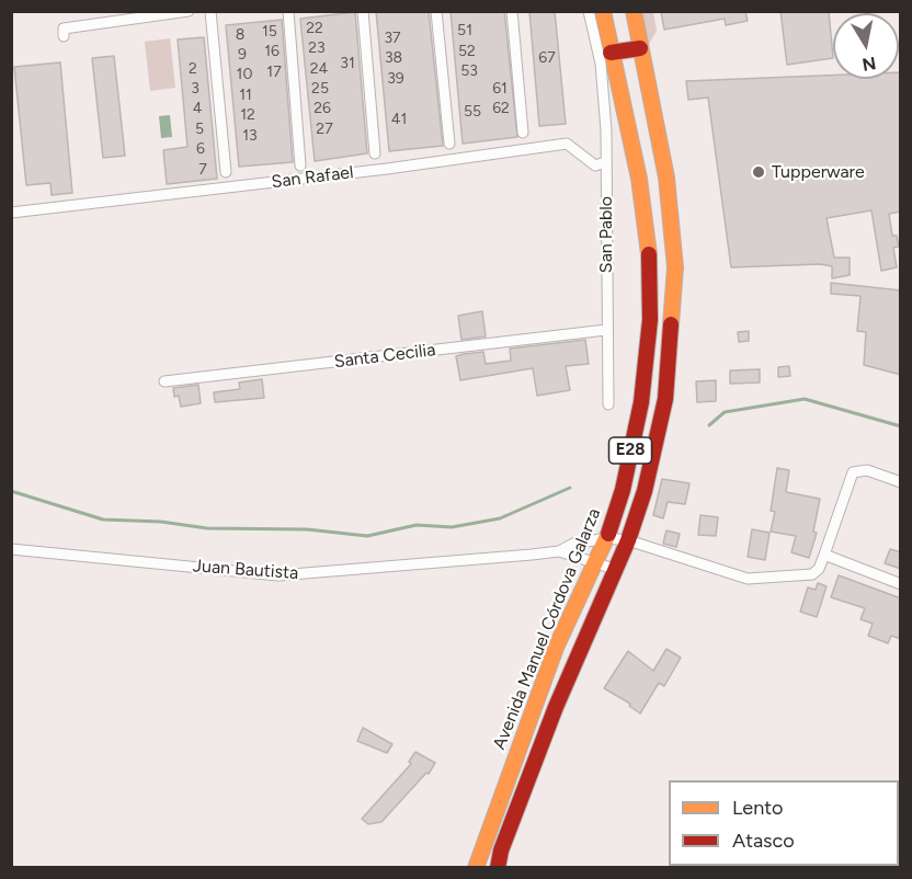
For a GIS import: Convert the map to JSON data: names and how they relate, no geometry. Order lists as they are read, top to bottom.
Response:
{
  "streets": {
    "main road": ["E28", "Avenida Manuel Córdova Galarza"],
    "street": [
      "San Rafael",
      "San Pablo",
      "Santa Cecilia",
      "Juan Bautista"
    ]
  },
  "crossings": [
    ["San Rafael", "San Pablo"],
    ["San Pablo", "Santa Cecilia"],
    ["San Pablo", "Avenida Manuel Córdova Galarza"],
    ["E28", "Juan Bautista"],
    ["Juan Bautista", "Avenida Manuel Córdova Galarza"]
  ],
  "places": ["Tupperware"],
  "house_numbers": [
    "22",
    "51",
    "15",
    "8",
    "37",
    "23",
    "16",
    "52",
    "9",
    "38",
    "67",
    "31",
    "2",
    "24",
    "53",
    "17",
    "10",
    "39",
    "3",
    "25",
    "61",
    "11",
    "4",
    "26",
    "62",
    "55",
    "12",
    "41",
    "5",
    "27",
    "13",
    "6",
    "7"
  ],
  "legend": ["Lento", "Atasco"],
  "north": "bottom"
}
